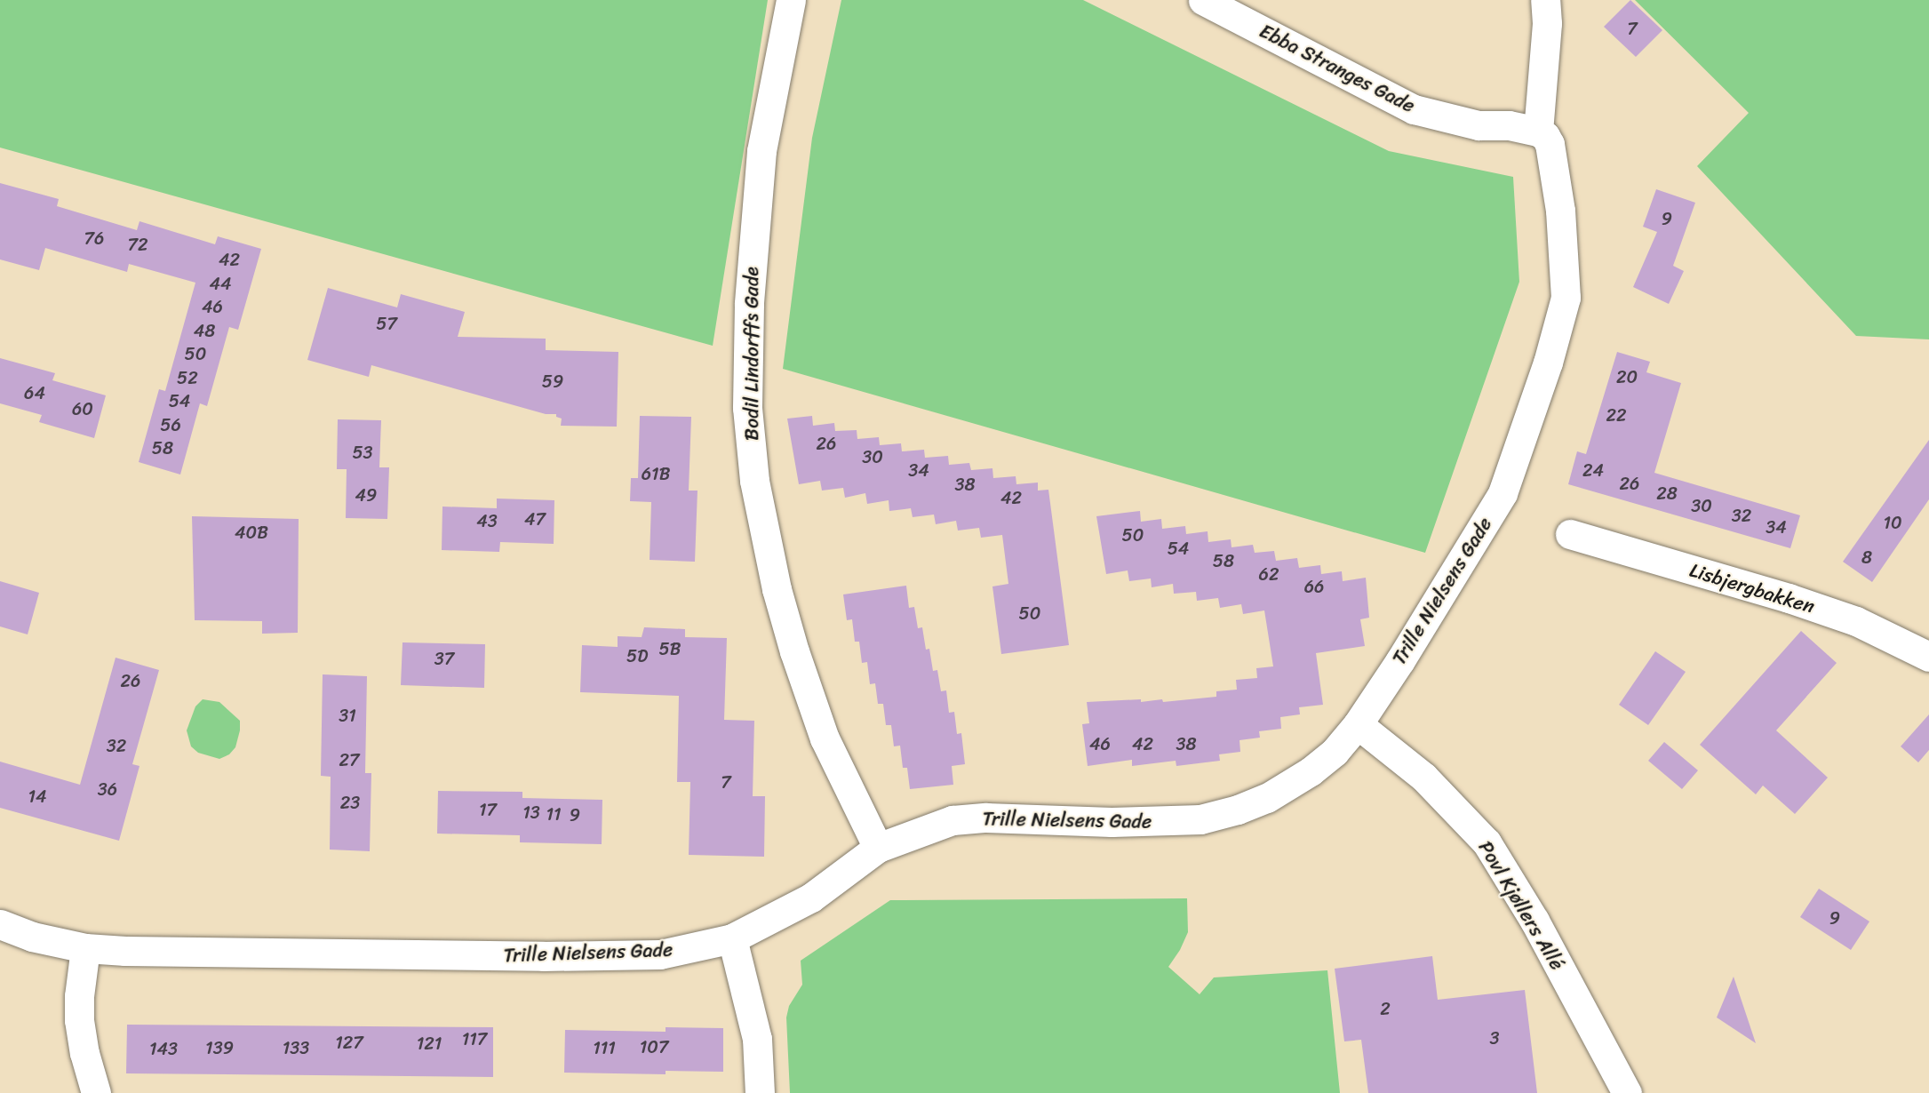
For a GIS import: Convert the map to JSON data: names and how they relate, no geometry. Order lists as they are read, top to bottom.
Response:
{
  "streets": {
    "street": [
      "Ebba Stranges Gade",
      "Bodil Lindorffs Gade",
      "Lisbjergbakken",
      "Trille Nielsens Gade",
      "Povl Kjøllers Allé"
    ]
  },
  "crossings": [
    ["Ebba Stranges Gade", "Trille Nielsens Gade"],
    ["Bodil Lindorffs Gade", "Trille Nielsens Gade"],
    ["Trille Nielsens Gade", "Povl Kjøllers Allé"]
  ],
  "house_numbers": [
    "7",
    "9",
    "76",
    "72",
    "42",
    "44",
    "46",
    "57",
    "48",
    "50",
    "20",
    "52",
    "59",
    "64",
    "54",
    "60",
    "22",
    "56",
    "26",
    "58",
    "53",
    "30",
    "34",
    "24",
    "61B",
    "26",
    "38",
    "28",
    "49",
    "42",
    "30",
    "32",
    "47",
    "43",
    "10",
    "34",
    "40B",
    "50",
    "54",
    "8",
    "58",
    "62",
    "66",
    "50",
    "5B",
    "5D",
    "37",
    "26",
    "31",
    "46",
    "42",
    "38",
    "32",
    "27",
    "7",
    "36",
    "14",
    "23",
    "17",
    "13",
    "11",
    "9",
    "9",
    "2",
    "3",
    "117",
    "127",
    "121",
    "107",
    "139",
    "133",
    "111",
    "143"
  ]
}
